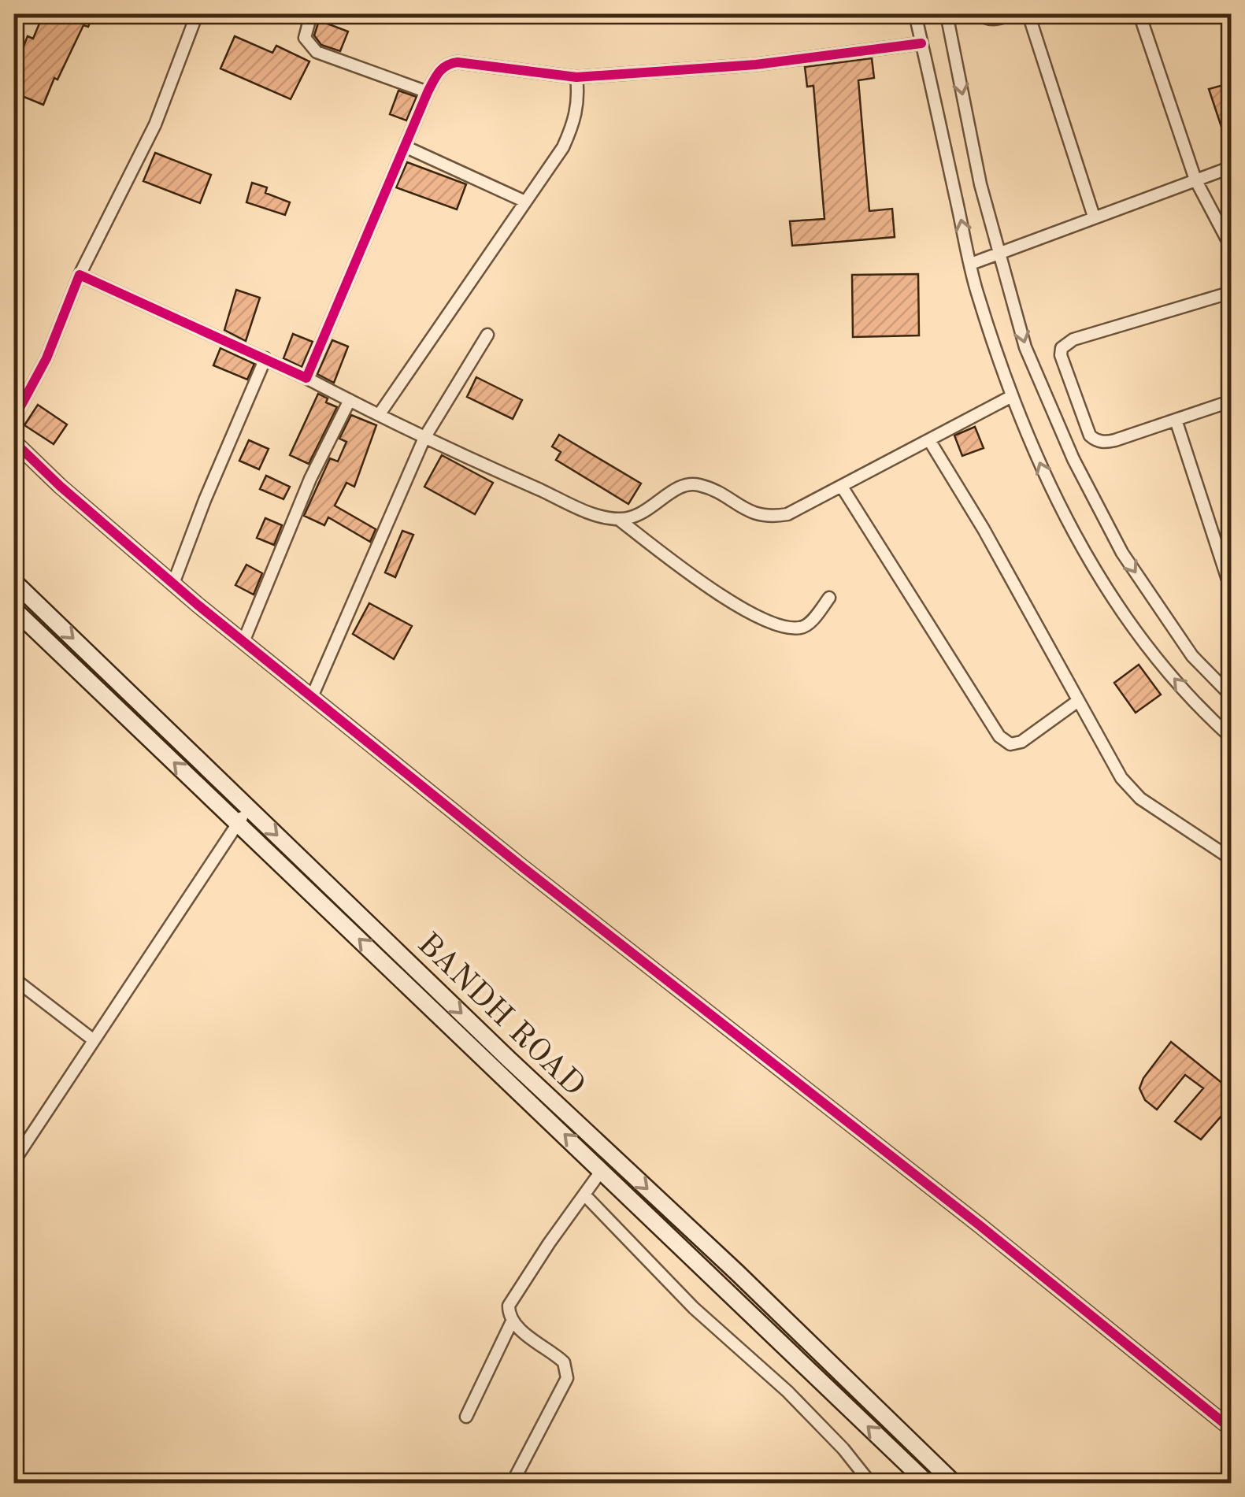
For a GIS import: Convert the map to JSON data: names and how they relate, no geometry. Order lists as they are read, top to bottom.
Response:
{
  "streets": {
    "main road": ["BANDH ROAD"]
  }
}
